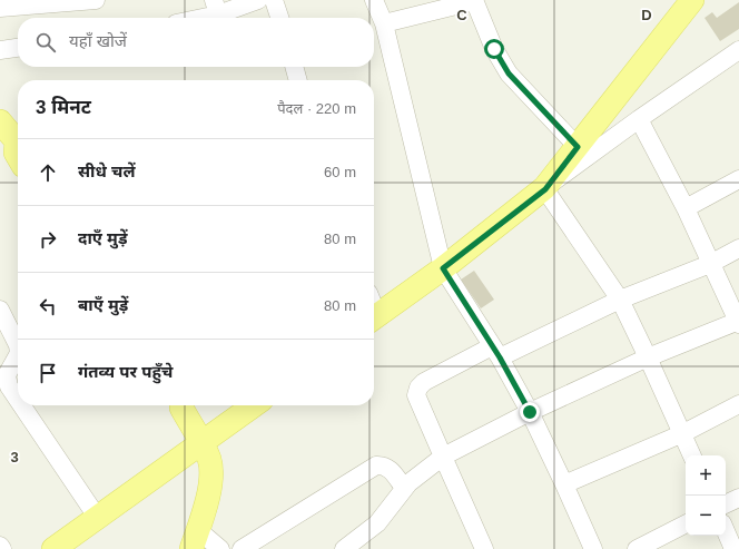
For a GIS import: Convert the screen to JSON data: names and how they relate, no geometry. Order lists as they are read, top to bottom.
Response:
{
  "page": {
    "search": "यहाँ खोजें",
    "heading": ["3 मिनट", "पैदल · 220 m"],
    "list": [
      ["सीधे चलें", "60 m"],
      ["दाएँ मुड़ें", "80 m"],
      ["बाएँ मुड़ें", "80 m"],
      "गंतव्य पर पहुँचे"
    ],
    "map_buttons": ["+", "−"]
  },
  "grid": {
    "columns": ["C", "D"],
    "rows": ["3"]
  }
}
